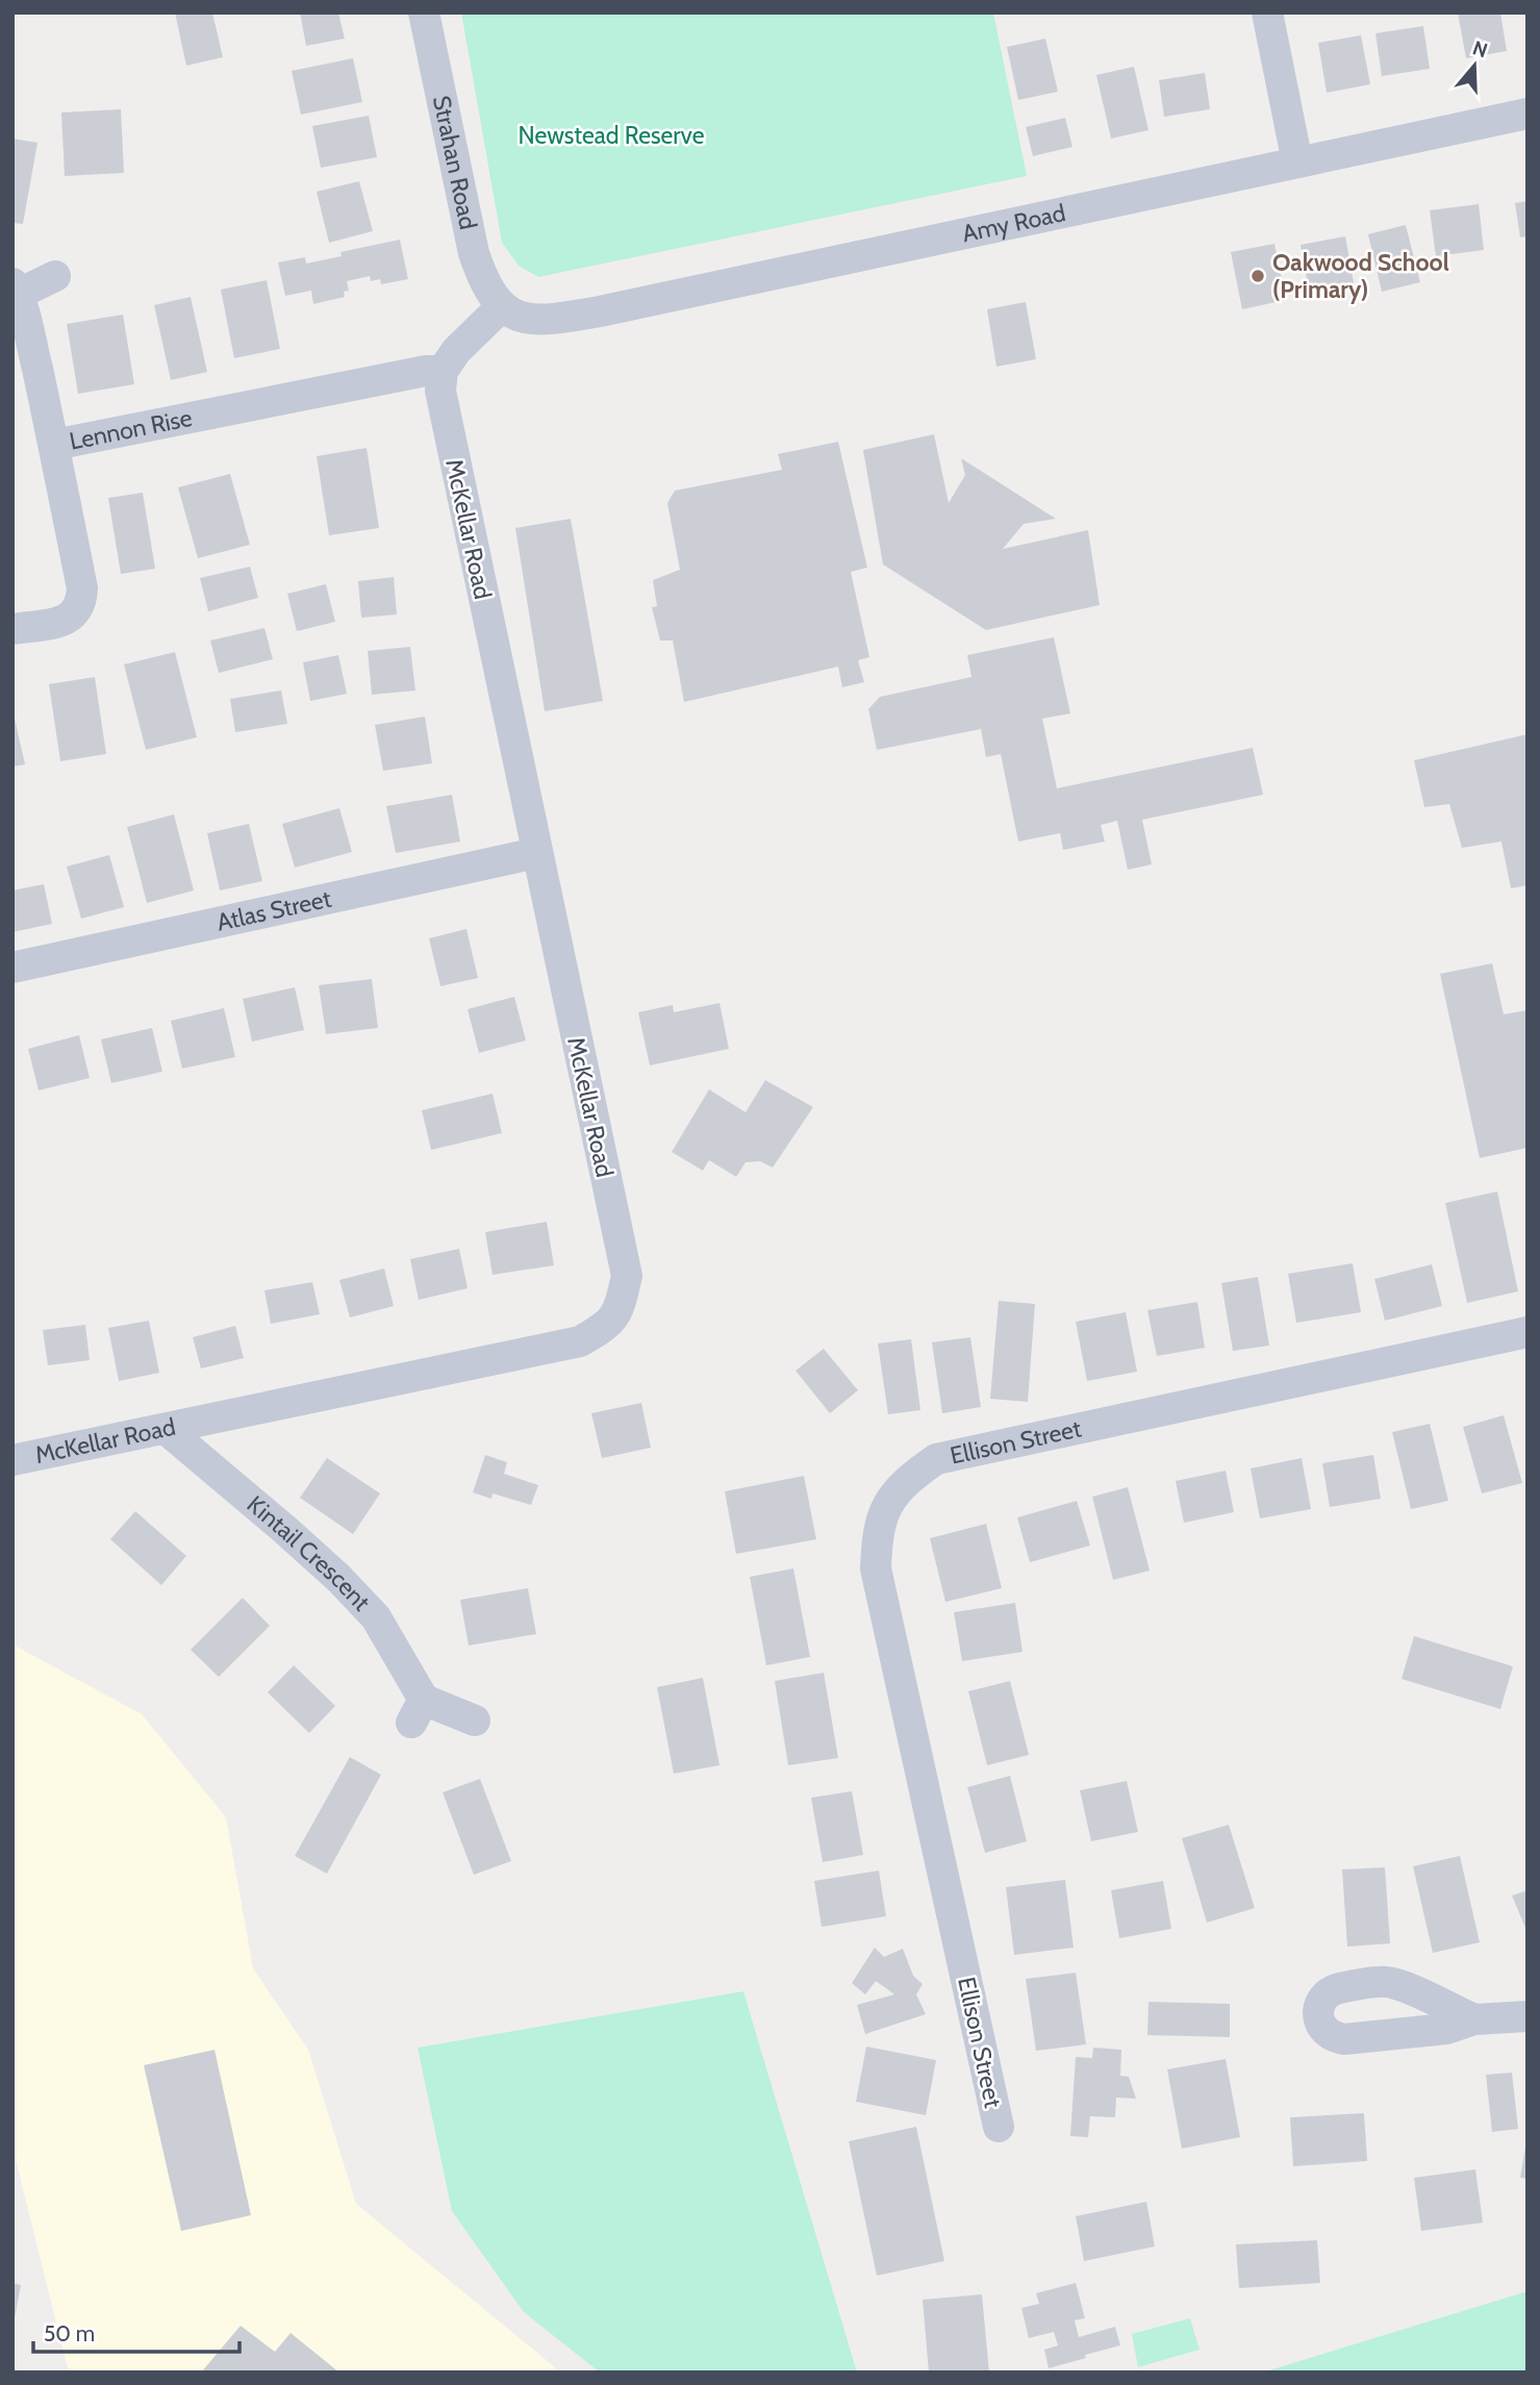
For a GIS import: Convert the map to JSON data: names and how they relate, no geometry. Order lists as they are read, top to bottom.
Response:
{
  "streets": {
    "street": [
      "Strahan Road",
      "Amy Road",
      "Lennon Rise",
      "McKellar Road",
      "Atlas Street",
      "Ellison Street",
      "Kintail Crescent"
    ]
  },
  "crossings": [
    ["Strahan Road", "Amy Road"],
    ["Lennon Rise", "McKellar Road"],
    ["McKellar Road", "Atlas Street"],
    ["McKellar Road", "Kintail Crescent"]
  ],
  "parks": ["Newstead Reserve"],
  "places": ["Oakwood School (Primary)"],
  "scale_bar": "50 m",
  "north": "top"
}
